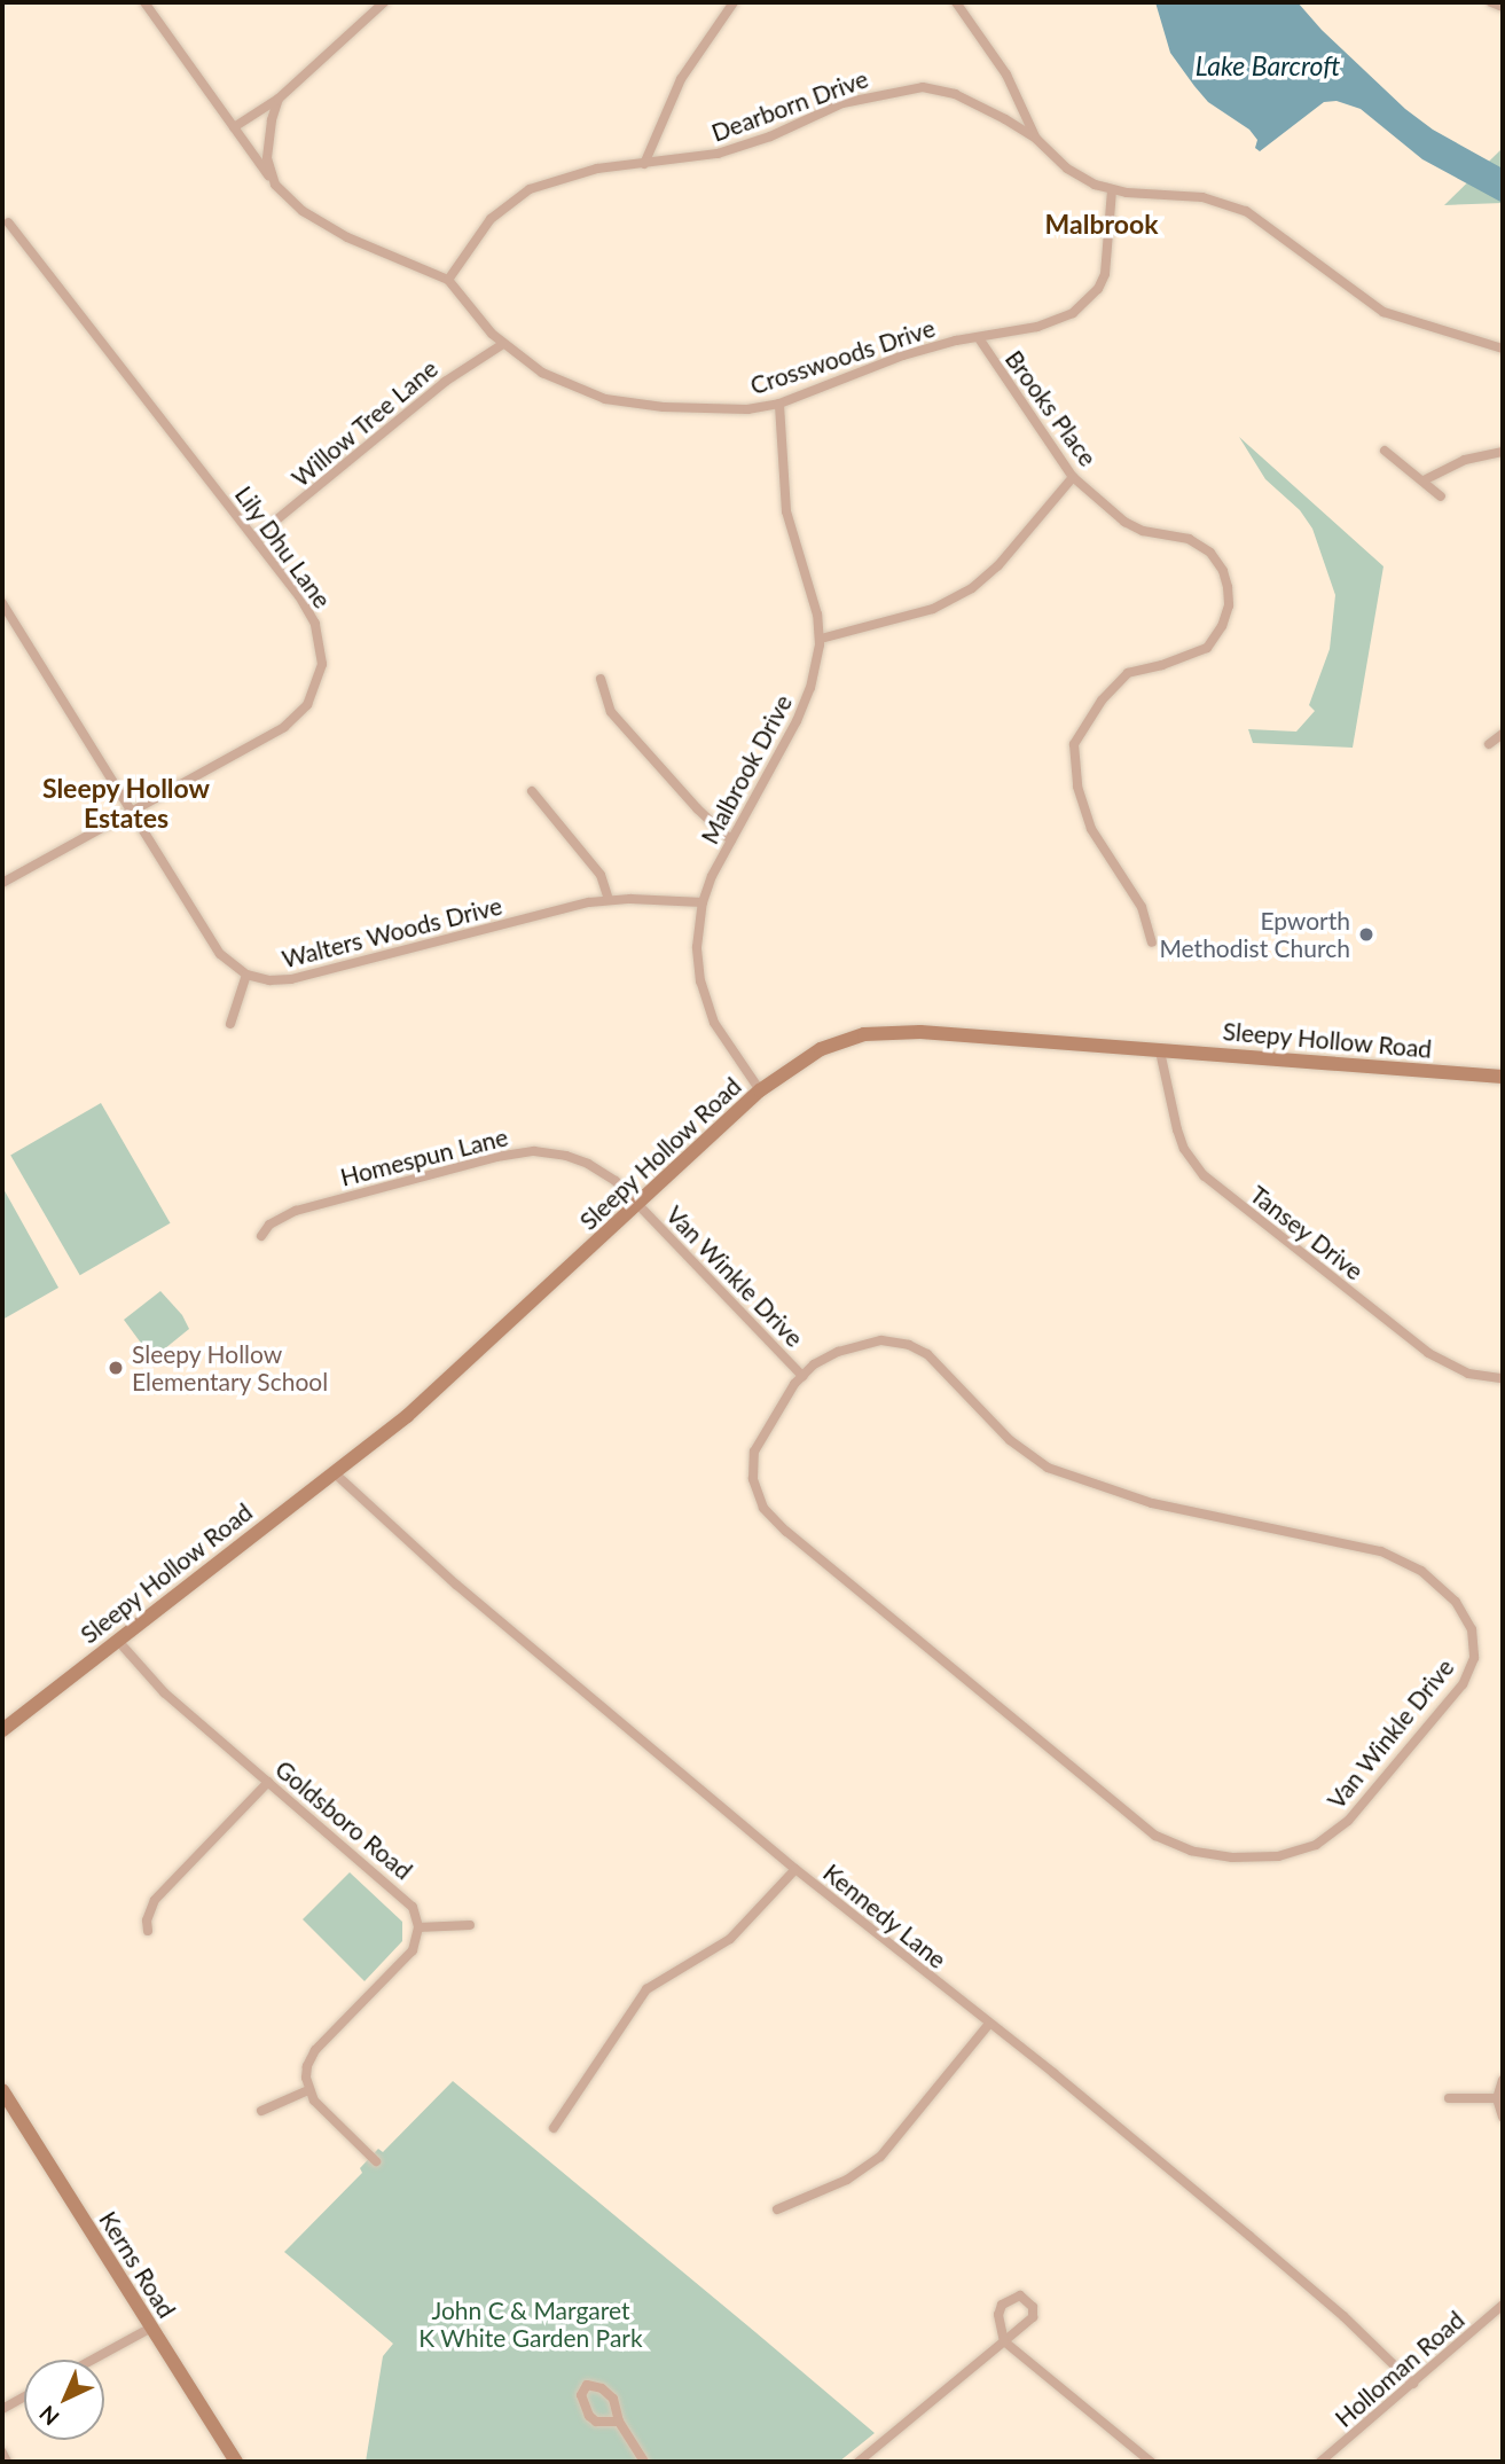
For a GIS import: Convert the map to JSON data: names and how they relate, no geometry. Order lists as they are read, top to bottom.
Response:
{
  "streets": {
    "main road": ["Sleepy Hollow Road", "Kerns Road"],
    "street": [
      "Dearborn Drive",
      "Crosswoods Drive",
      "Brooks Place",
      "Willow Tree Lane",
      "Lily Dhu Lane",
      "Malbrook Drive",
      "Walters Woods Drive",
      "Homespun Lane",
      "Tansey Drive",
      "Van Winkle Drive",
      "Goldsboro Road",
      "Kennedy Lane",
      "Holloman Road"
    ]
  },
  "crossings": [
    ["Dearborn Drive", "Crosswoods Drive"],
    ["Crosswoods Drive", "Brooks Place"],
    ["Crosswoods Drive", "Willow Tree Lane"],
    ["Crosswoods Drive", "Malbrook Drive"],
    ["Willow Tree Lane", "Lily Dhu Lane"],
    ["Malbrook Drive", "Walters Woods Drive"],
    ["Malbrook Drive", "Sleepy Hollow Road"],
    ["Sleepy Hollow Road", "Homespun Lane"],
    ["Sleepy Hollow Road", "Tansey Drive"],
    ["Sleepy Hollow Road", "Van Winkle Drive"],
    ["Sleepy Hollow Road", "Goldsboro Road"],
    ["Sleepy Hollow Road", "Kennedy Lane"],
    ["Homespun Lane", "Van Winkle Drive"],
    ["Kennedy Lane", "Holloman Road"]
  ],
  "districts": ["Malbrook", "Sleepy Hollow Estates"],
  "water": ["Lake Barcroft"],
  "parks": ["John C & Margaret K White Garden Park"],
  "places": ["Epworth Methodist Church", "Sleepy Hollow Elementary School"],
  "north": "bottom left"
}
